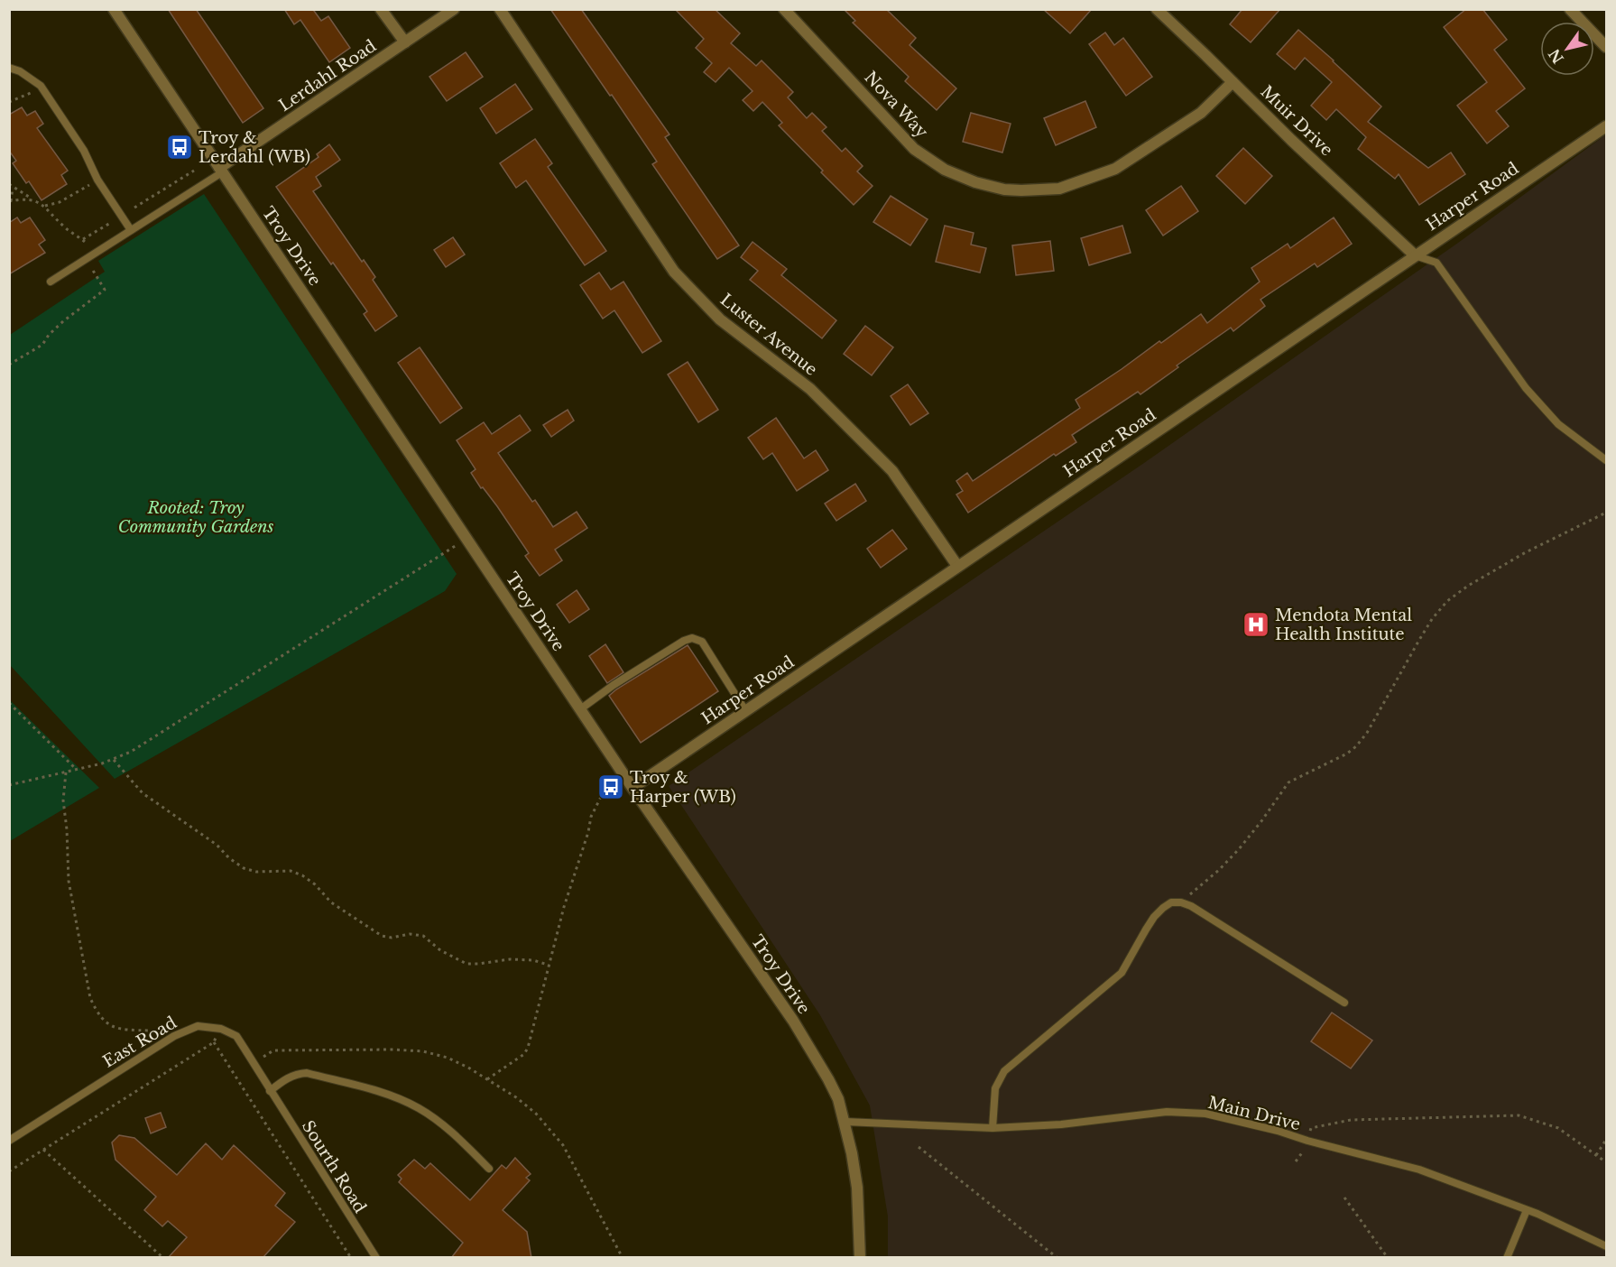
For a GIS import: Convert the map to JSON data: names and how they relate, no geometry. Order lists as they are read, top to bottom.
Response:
{
  "streets": {
    "street": [
      "Lerdahl Road",
      "Nova Way",
      "Muir Drive",
      "Harper Road",
      "Troy Drive",
      "Luster Avenue"
    ],
    "lane": ["East Road", "Main Drive", "Sourth Road"]
  },
  "crossings": [
    ["Lerdahl Road", "Troy Drive"],
    ["Nova Way", "Muir Drive"],
    ["Muir Drive", "Harper Road"],
    ["Harper Road", "Troy Drive"],
    ["Harper Road", "Luster Avenue"],
    ["Troy Drive", "Main Drive"],
    ["East Road", "Sourth Road"]
  ],
  "parks": ["Rooted: Troy Community Gardens"],
  "places": {
    "bus stop": ["Troy & Lerdahl (WB)", "Troy & Harper (WB)"],
    "hospital": ["Mendota Mental Health Institute"]
  },
  "north": "bottom left"
}
